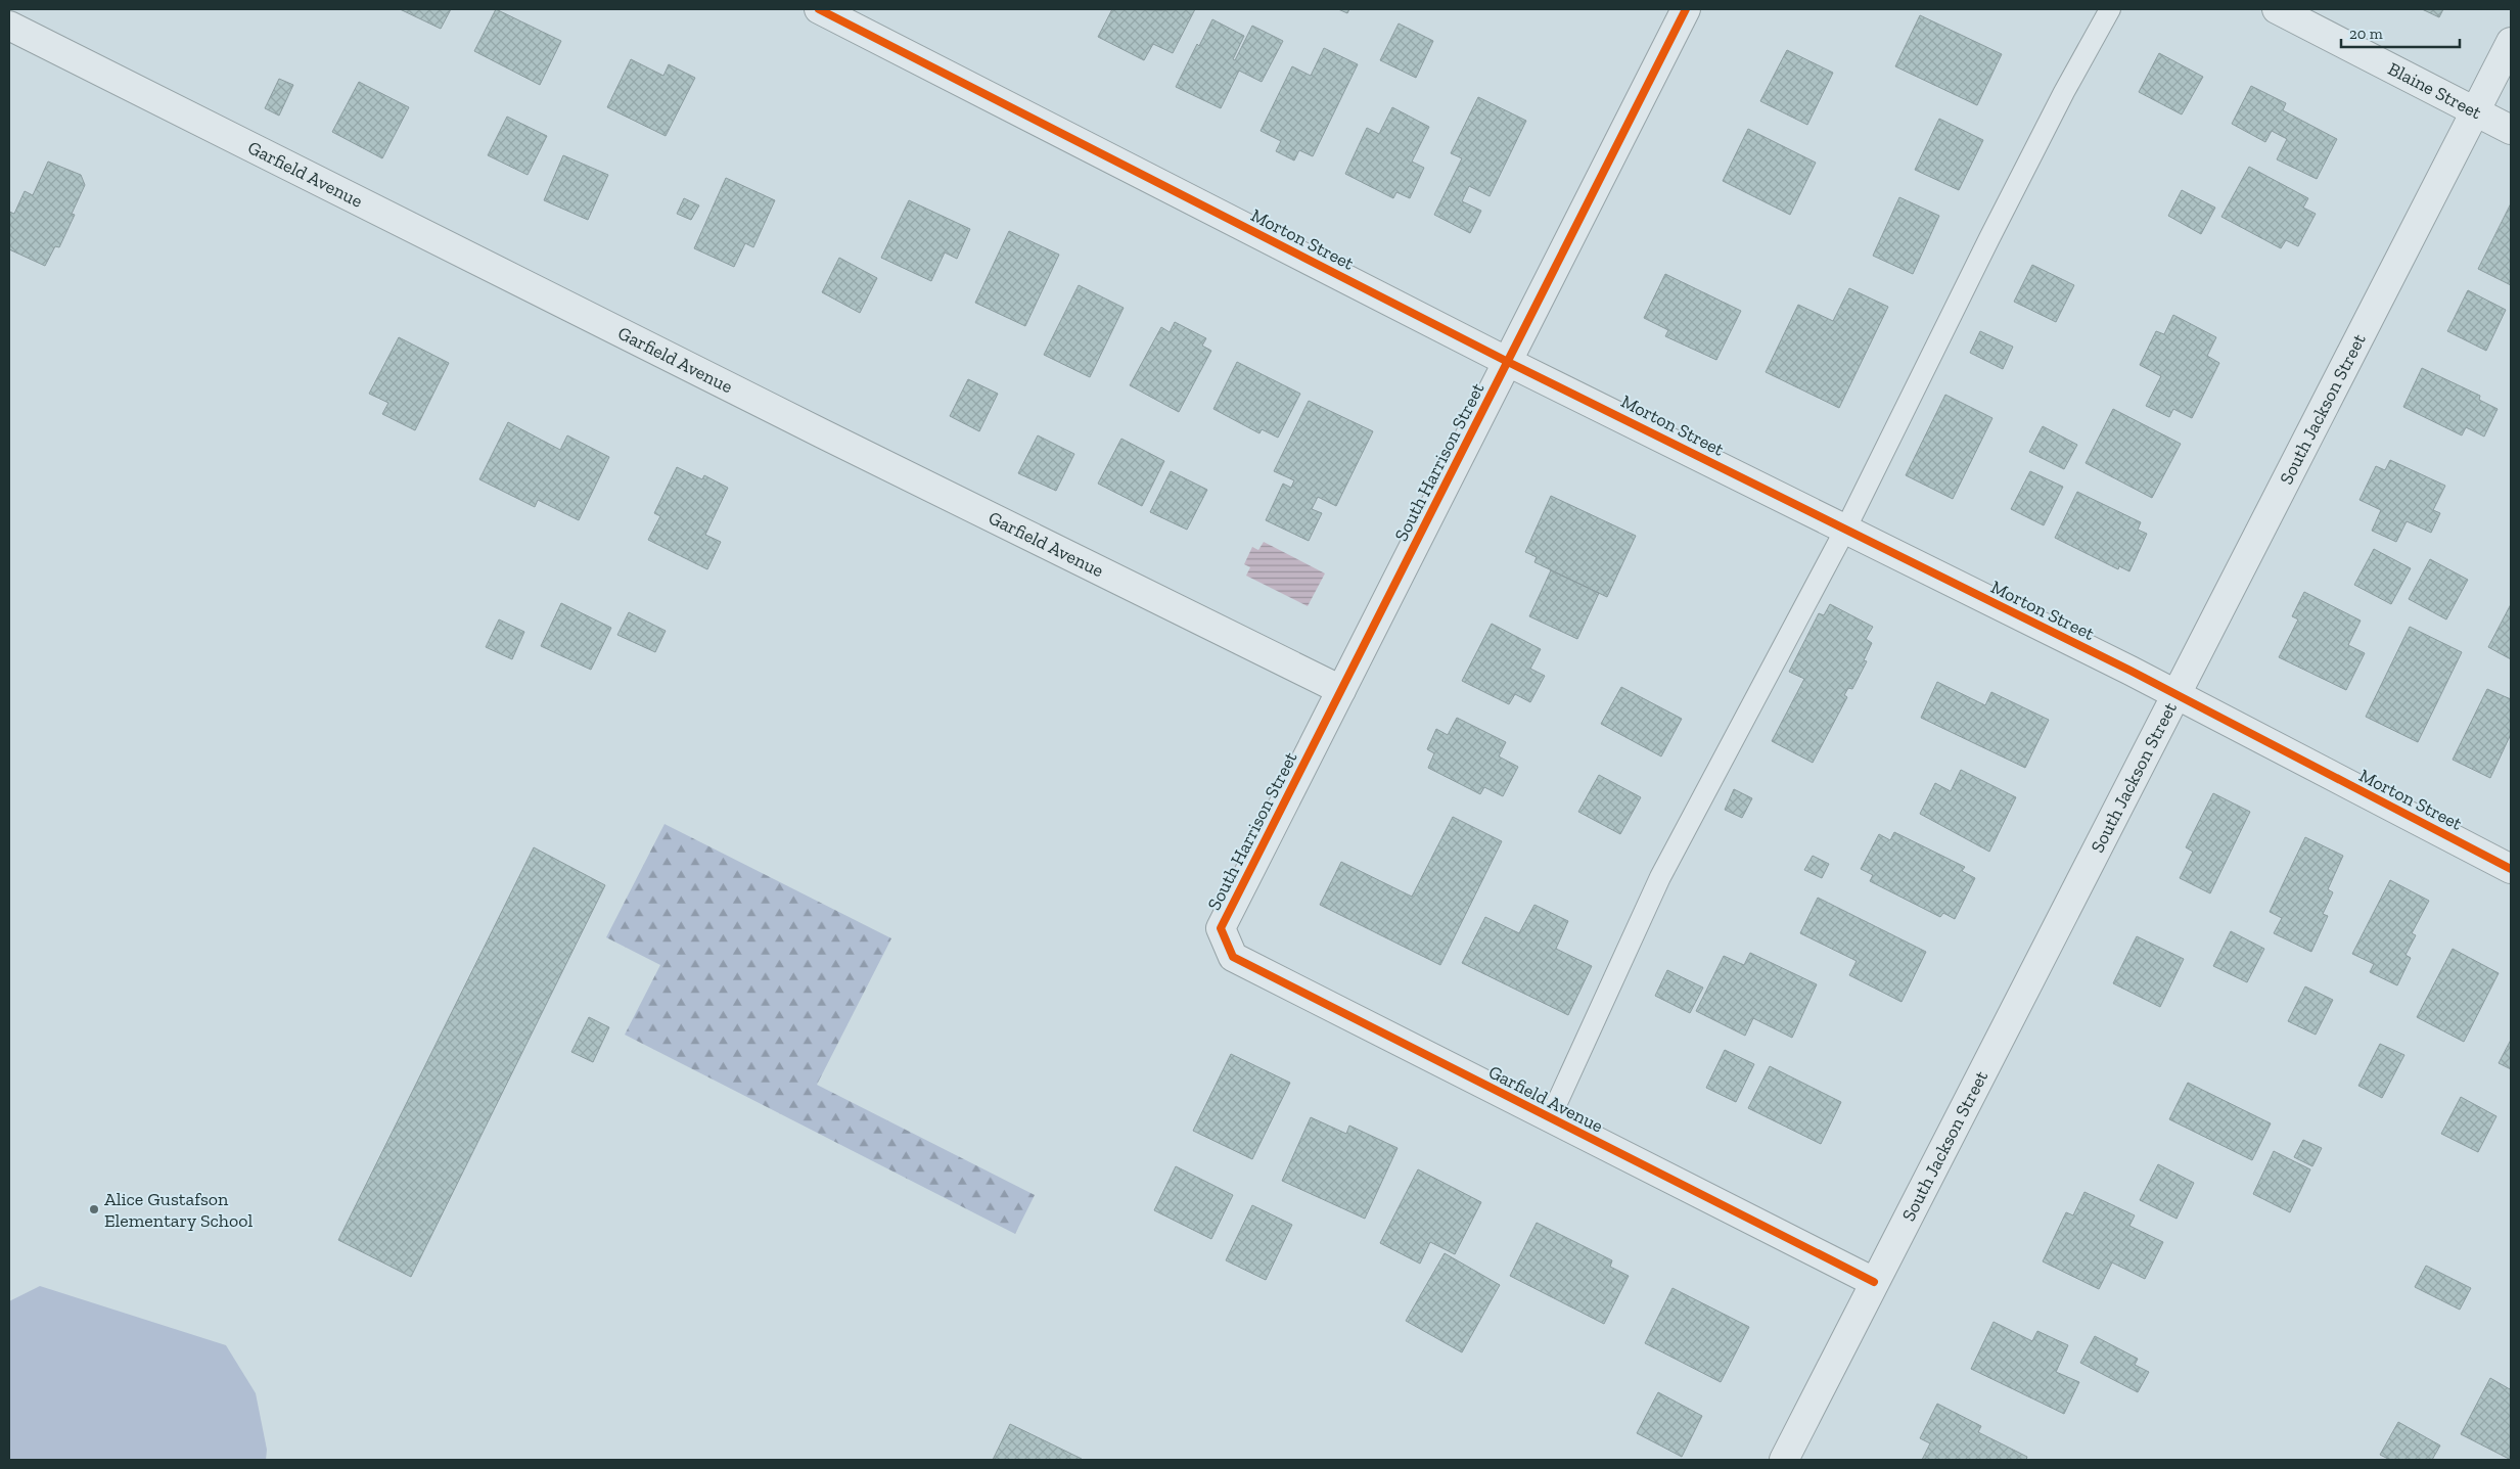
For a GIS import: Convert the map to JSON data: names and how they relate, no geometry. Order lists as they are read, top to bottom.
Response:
{
  "streets": {
    "street": [
      "Blaine Street",
      "Garfield Avenue",
      "Morton Street",
      "South Jackson Street",
      "South Harrison Street"
    ]
  },
  "crossings": [
    ["Blaine Street", "South Jackson Street"],
    ["Garfield Avenue", "South Jackson Street"],
    ["Garfield Avenue", "South Harrison Street"],
    ["Morton Street", "South Jackson Street"],
    ["Morton Street", "South Harrison Street"]
  ],
  "places": ["Alice Gustafson Elementary School"],
  "scale_bar": "20 m"
}
